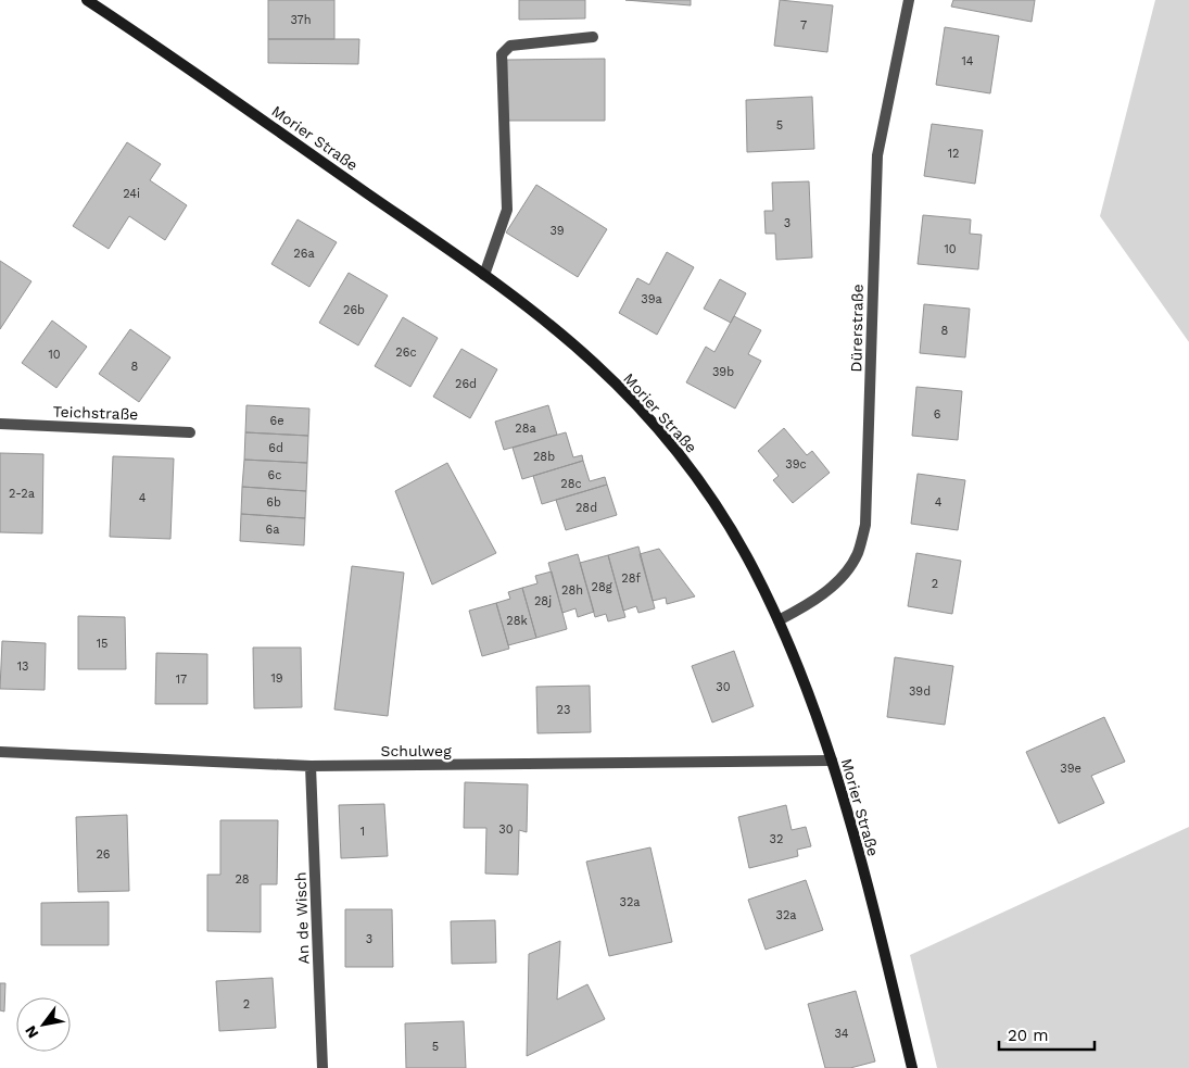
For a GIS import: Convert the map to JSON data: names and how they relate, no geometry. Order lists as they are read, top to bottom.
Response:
{
  "streets": {
    "main road": ["Morier Straße"],
    "street": [
      "Dürerstraße",
      "Teichstraße",
      "Schulweg",
      "An de Wisch"
    ]
  },
  "crossings": [
    ["Morier Straße", "Dürerstraße"],
    ["Morier Straße", "Schulweg"],
    ["Schulweg", "An de Wisch"]
  ],
  "house_numbers": [
    "37h",
    "7",
    "14",
    "5",
    "12",
    "24i",
    "3",
    "39",
    "10",
    "26a",
    "39a",
    "26b",
    "8",
    "26c",
    "10",
    "8",
    "39b",
    "26d",
    "6",
    "6e",
    "28a",
    "6d",
    "28b",
    "39c",
    "6c",
    "28c",
    "2-2a",
    "4",
    "6b",
    "4",
    "28d",
    "6a",
    "28f",
    "2",
    "28g",
    "28h",
    "28j",
    "28k",
    "15",
    "13",
    "19",
    "17",
    "30",
    "39d",
    "23",
    "39e",
    "30",
    "1",
    "32",
    "26",
    "28",
    "32a",
    "32a",
    "3",
    "2",
    "34",
    "5"
  ],
  "scale_bar": "20 m",
  "north": "bottom left"
}
